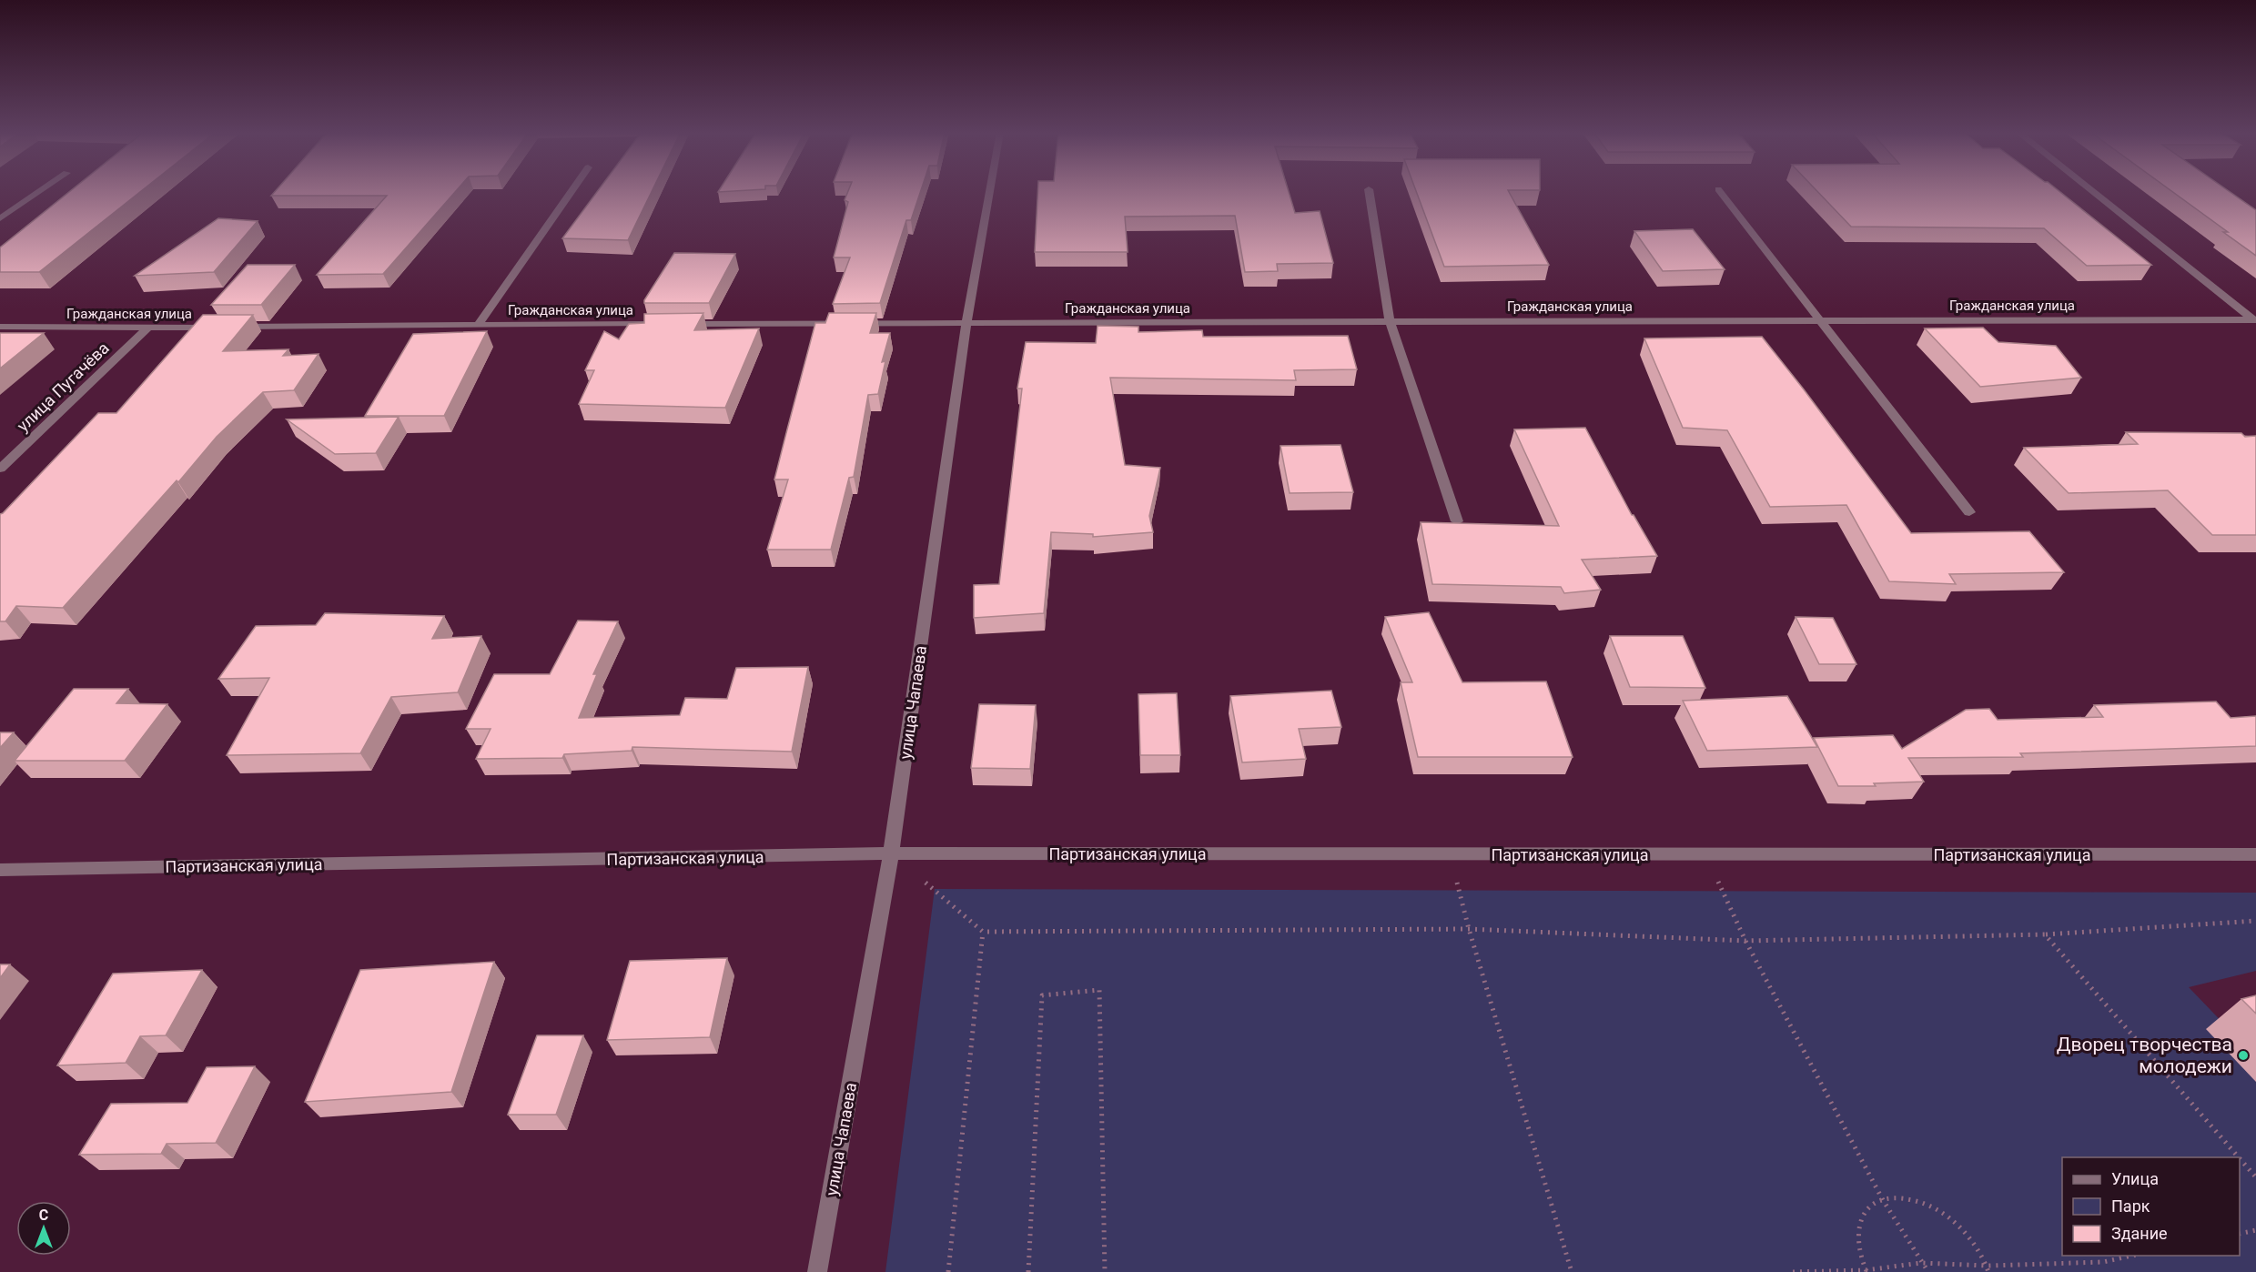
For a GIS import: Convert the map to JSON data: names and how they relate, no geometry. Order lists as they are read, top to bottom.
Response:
{
  "streets": {
    "street": [
      "Гражданская улица",
      "улица Пугачёва",
      "улица Чапаева",
      "Партизанская улица"
    ]
  },
  "crossings": [
    ["Гражданская улица", "улица Пугачёва"],
    ["Гражданская улица", "улица Чапаева"],
    ["улица Чапаева", "Партизанская улица"]
  ],
  "places": ["Дворец творчества молодежи"],
  "legend": ["Улица", "Парк", "Здание"],
  "north": "top"
}
